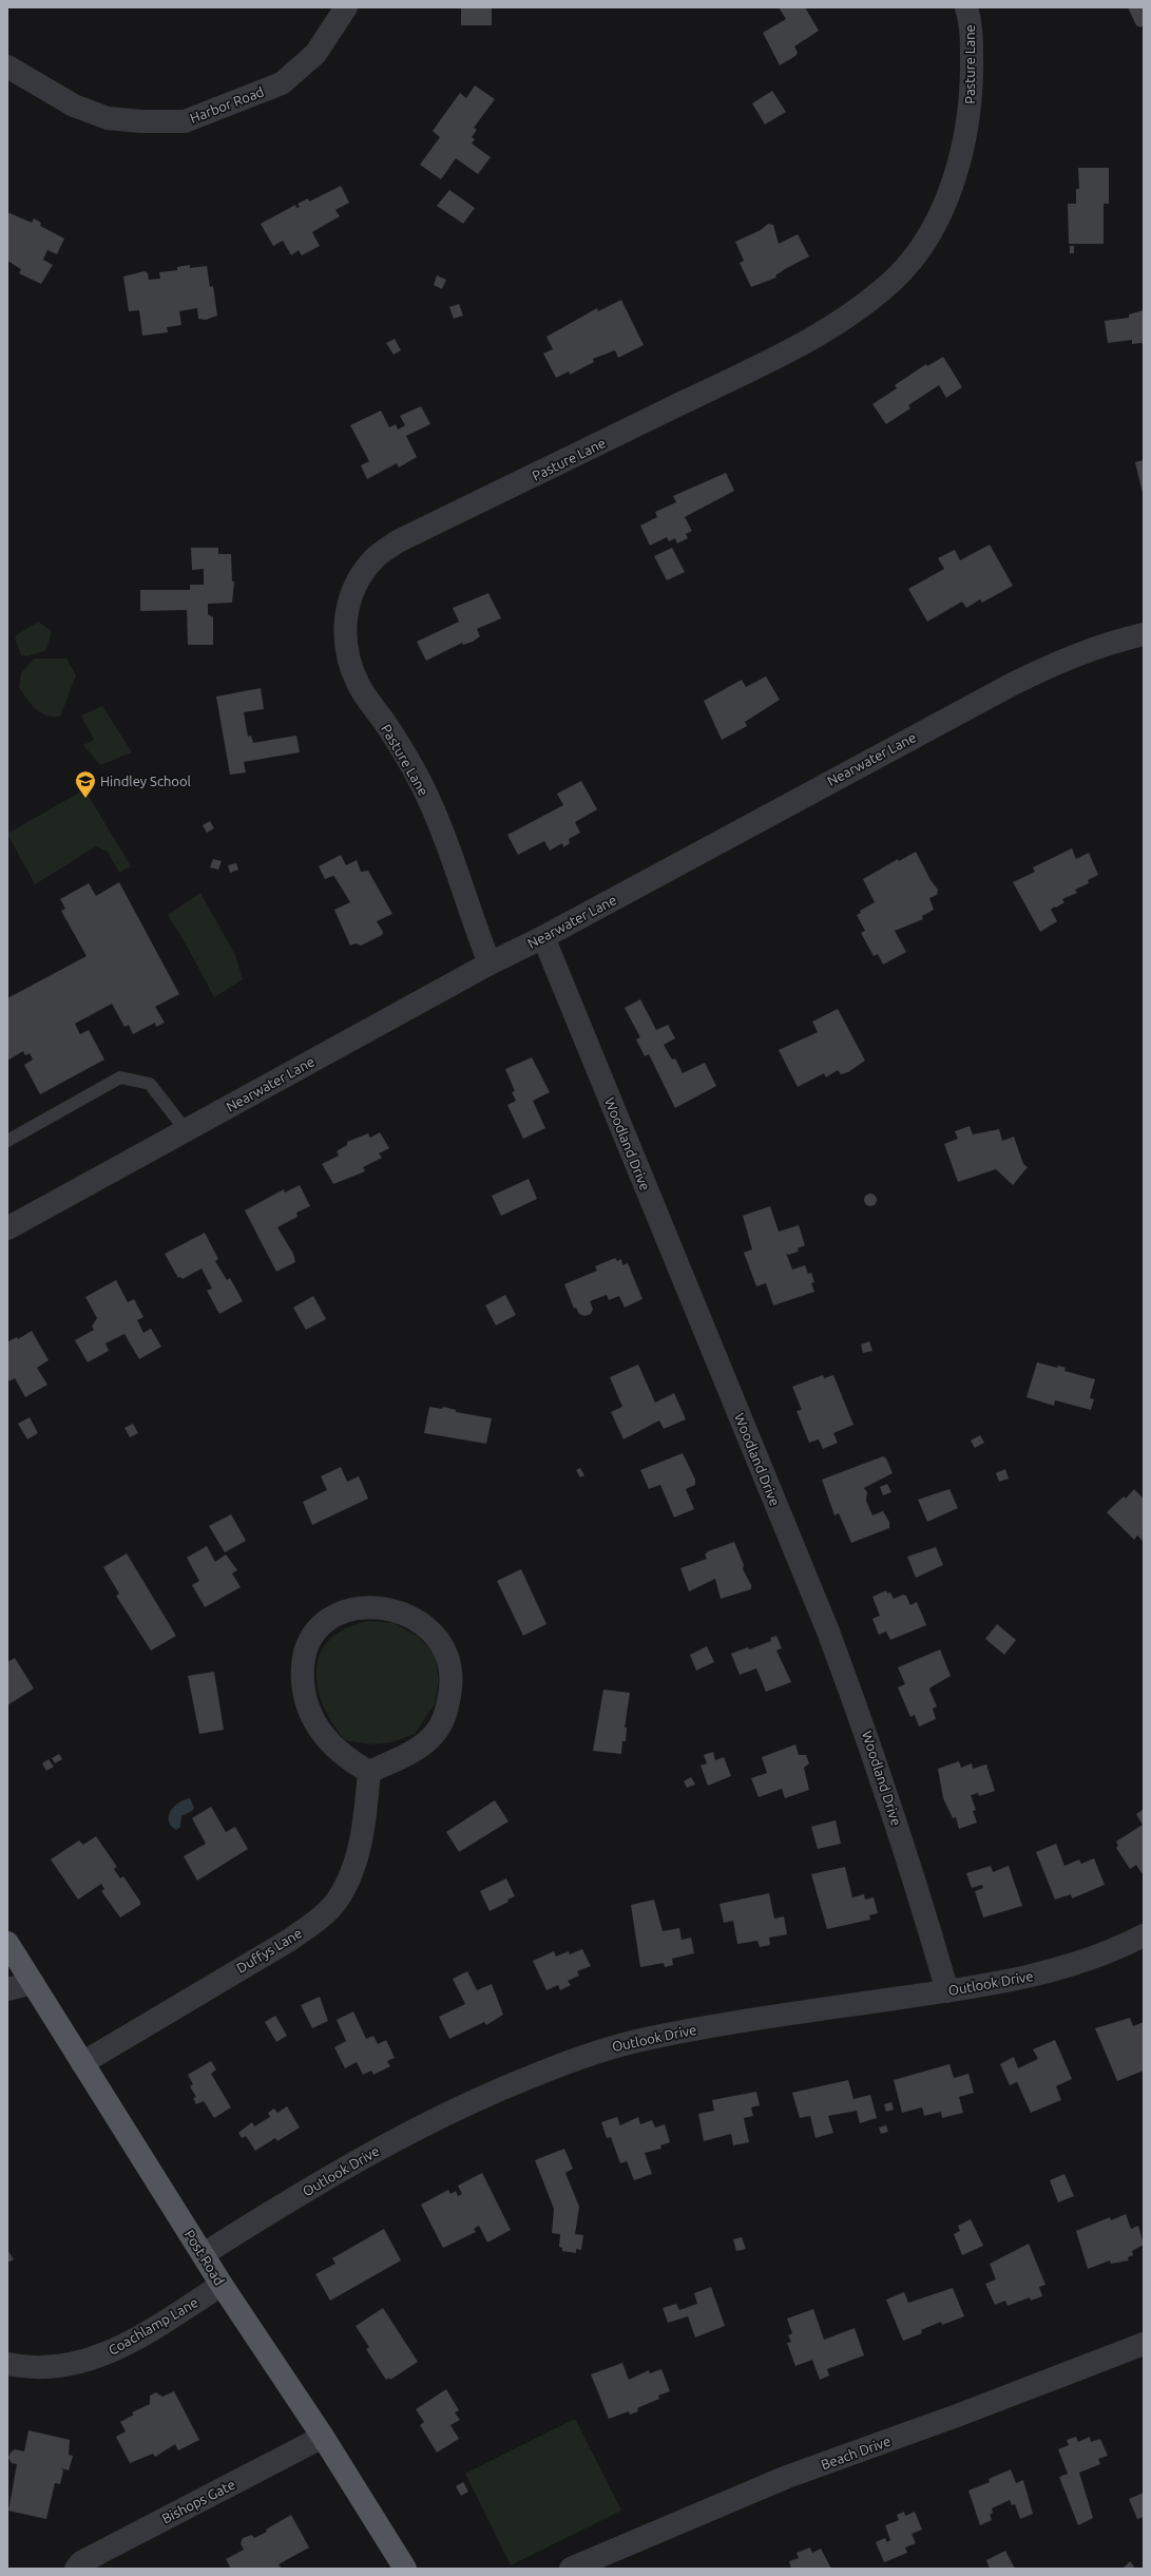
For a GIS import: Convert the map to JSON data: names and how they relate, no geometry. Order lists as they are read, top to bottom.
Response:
{
  "streets": {
    "main road": ["Post Road"],
    "street": [
      "Pasture Lane",
      "Harbor Road",
      "Nearwater Lane",
      "Woodland Drive",
      "Duffys Lane",
      "Outlook Drive",
      "Coachlamp Lane",
      "Beach Drive",
      "Bishops Gate"
    ]
  },
  "crossings": [
    ["Pasture Lane", "Nearwater Lane"],
    ["Nearwater Lane", "Woodland Drive"],
    ["Woodland Drive", "Outlook Drive"],
    ["Duffys Lane", "Post Road"],
    ["Outlook Drive", "Post Road"],
    ["Post Road", "Coachlamp Lane"],
    ["Post Road", "Bishops Gate"]
  ],
  "places": {
    "school or university": ["Hindley School"]
  }
}
